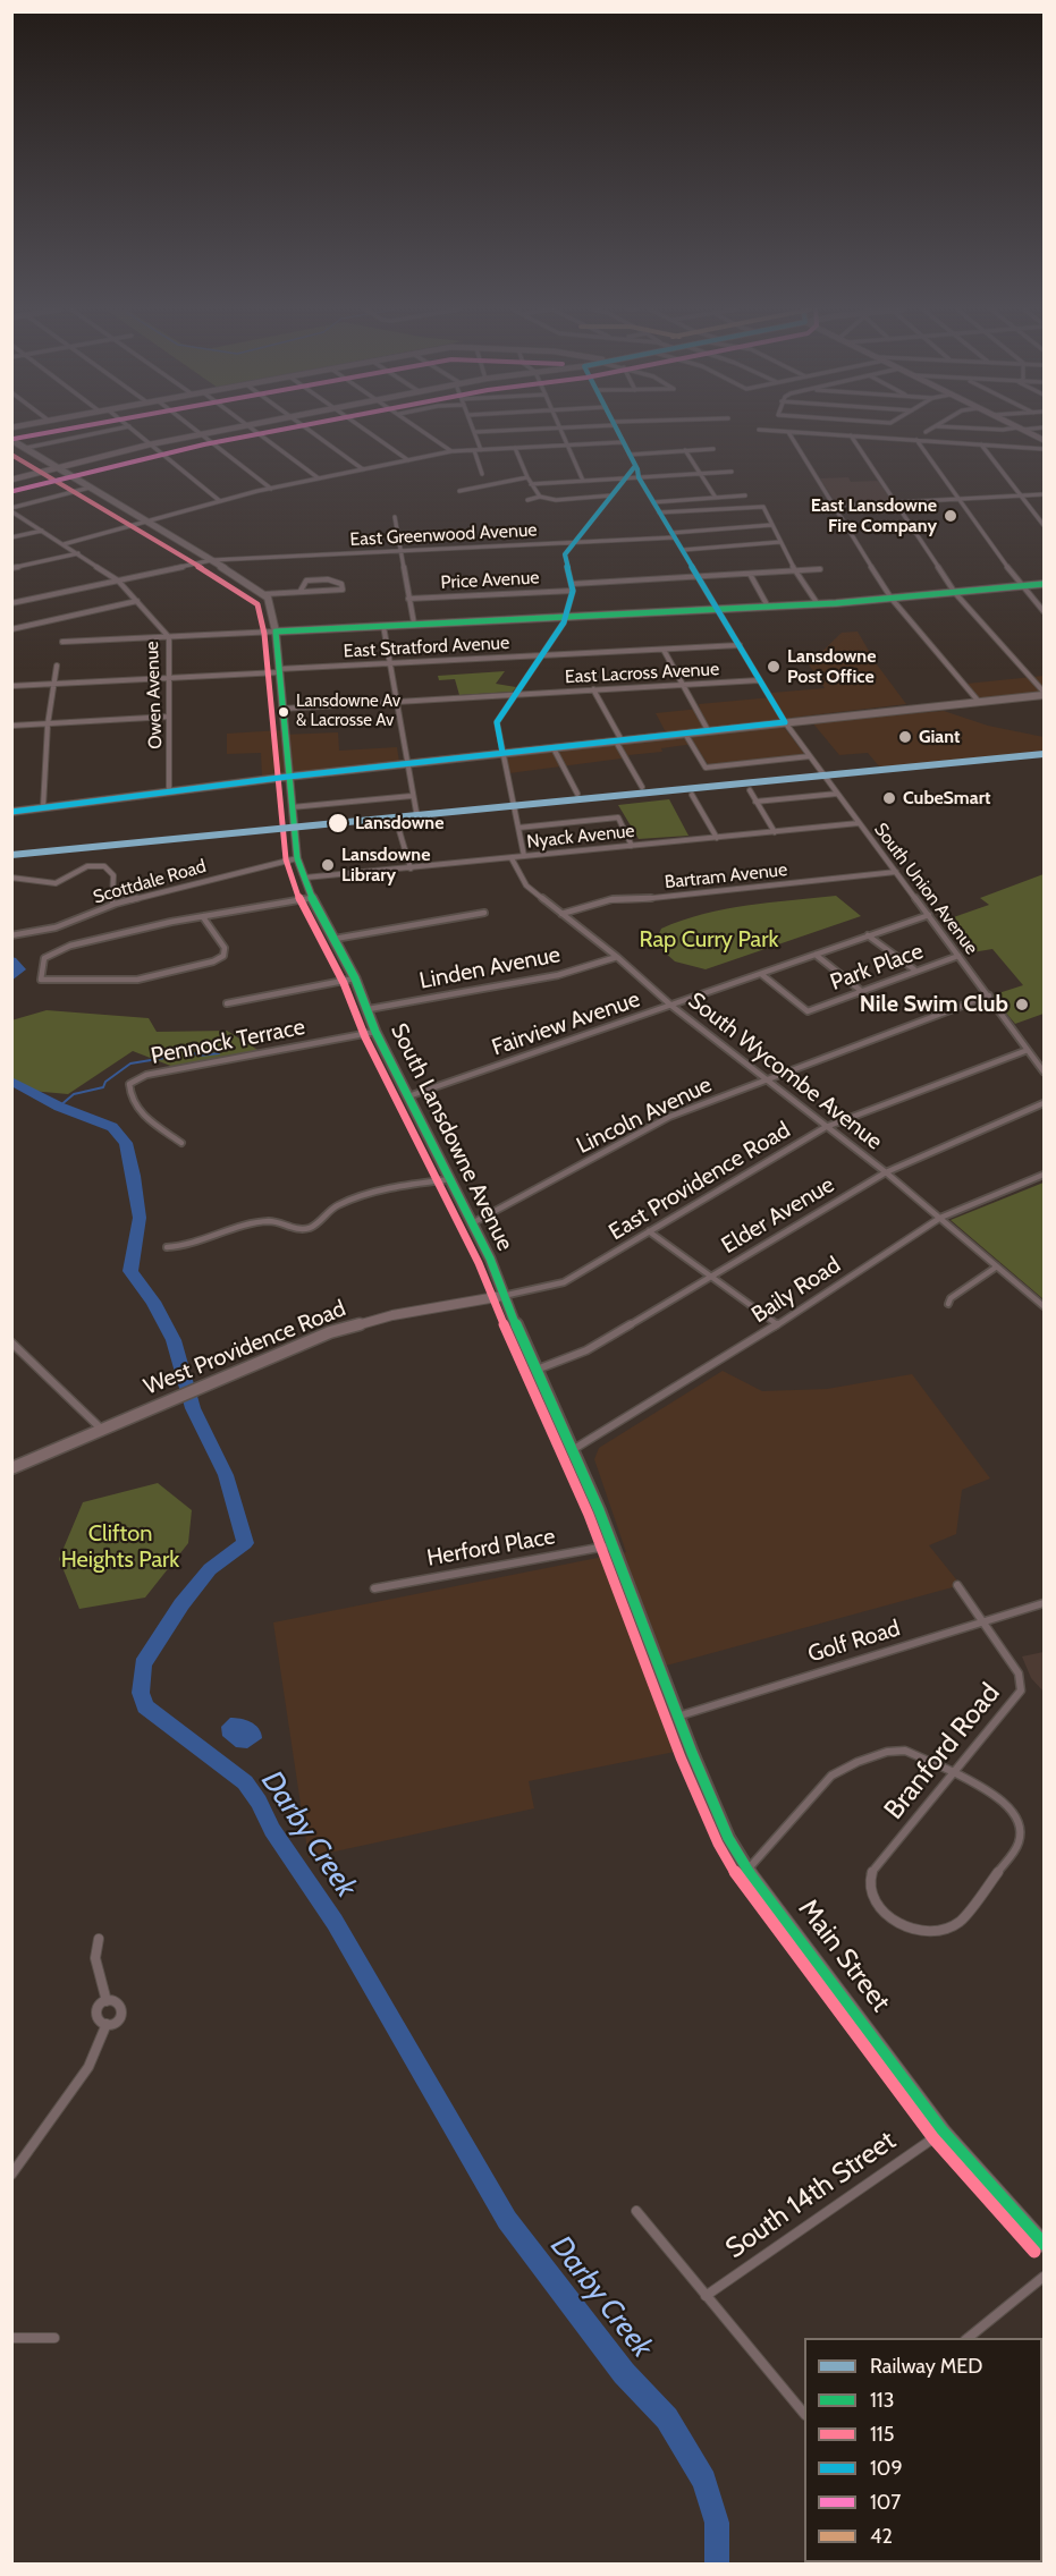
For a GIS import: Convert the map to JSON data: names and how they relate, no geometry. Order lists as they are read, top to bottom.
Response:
{
  "streets": {
    "main road": ["South Lansdowne Avenue", "West Providence Road", "Main Street"],
    "street": [
      "East Greenwood Avenue",
      "Price Avenue",
      "East Stratford Avenue",
      "East Lacross Avenue",
      "Owen Avenue",
      "Nyack Avenue",
      "Bartram Avenue",
      "Scottdale Road",
      "South Union Avenue",
      "Park Place",
      "Linden Avenue",
      "Fairview Avenue",
      "Pennock Terrace",
      "South Wycombe Avenue",
      "Lincoln Avenue",
      "East Providence Road",
      "Elder Avenue",
      "Baily Road",
      "Herford Place",
      "Golf Road",
      "Branford Road",
      "South 14th Street"
    ]
  },
  "crossings": [
    ["East Greenwood Avenue", "Owen Avenue"],
    ["East Greenwood Avenue", "South Union Avenue"],
    ["East Stratford Avenue", "South Union Avenue"],
    ["East Stratford Avenue", "South Lansdowne Avenue"],
    ["East Lacross Avenue", "South Union Avenue"],
    ["East Lacross Avenue", "South Lansdowne Avenue"],
    ["Nyack Avenue", "South Union Avenue"],
    ["Nyack Avenue", "South Wycombe Avenue"],
    ["Nyack Avenue", "South Lansdowne Avenue"],
    ["Bartram Avenue", "South Union Avenue"],
    ["Bartram Avenue", "South Wycombe Avenue"],
    ["Scottdale Road", "South Lansdowne Avenue"],
    ["South Union Avenue", "Park Place"],
    ["South Union Avenue", "Fairview Avenue"],
    ["South Union Avenue", "Lincoln Avenue"],
    ["South Union Avenue", "East Providence Road"],
    ["Park Place", "Fairview Avenue"],
    ["Linden Avenue", "South Wycombe Avenue"],
    ["Linden Avenue", "South Lansdowne Avenue"],
    ["Fairview Avenue", "South Wycombe Avenue"],
    ["Fairview Avenue", "South Lansdowne Avenue"],
    ["Pennock Terrace", "South Lansdowne Avenue"],
    ["South Wycombe Avenue", "Lincoln Avenue"],
    ["South Wycombe Avenue", "East Providence Road"],
    ["South Wycombe Avenue", "Elder Avenue"],
    ["South Wycombe Avenue", "Baily Road"],
    ["Lincoln Avenue", "South Lansdowne Avenue"],
    ["South Lansdowne Avenue", "East Providence Road"],
    ["South Lansdowne Avenue", "Elder Avenue"],
    ["South Lansdowne Avenue", "Baily Road"],
    ["South Lansdowne Avenue", "West Providence Road"],
    ["South Lansdowne Avenue", "Herford Place"],
    ["South Lansdowne Avenue", "Main Street"],
    ["East Providence Road", "West Providence Road"],
    ["Golf Road", "Branford Road"],
    ["Golf Road", "Main Street"],
    ["Main Street", "South 14th Street"]
  ],
  "water": ["Darby Creek"],
  "parks": ["Rap Curry Park", "Clifton Heights Park"],
  "places": [
    "East Lansdowne Fire Company",
    "Lansdowne Post Office",
    "Lansdowne Av & Lacrosse Av",
    "Giant",
    "CubeSmart",
    "Lansdowne",
    "Lansdowne Library",
    "Nile Swim Club"
  ],
  "lines": [
    "transit line 109",
    "transit line 107",
    "transit line 115",
    "transit line 113",
    "rail line MED"
  ],
  "legend": [
    "Railway MED",
    "113",
    "115",
    "109",
    "107",
    "42"
  ]
}
